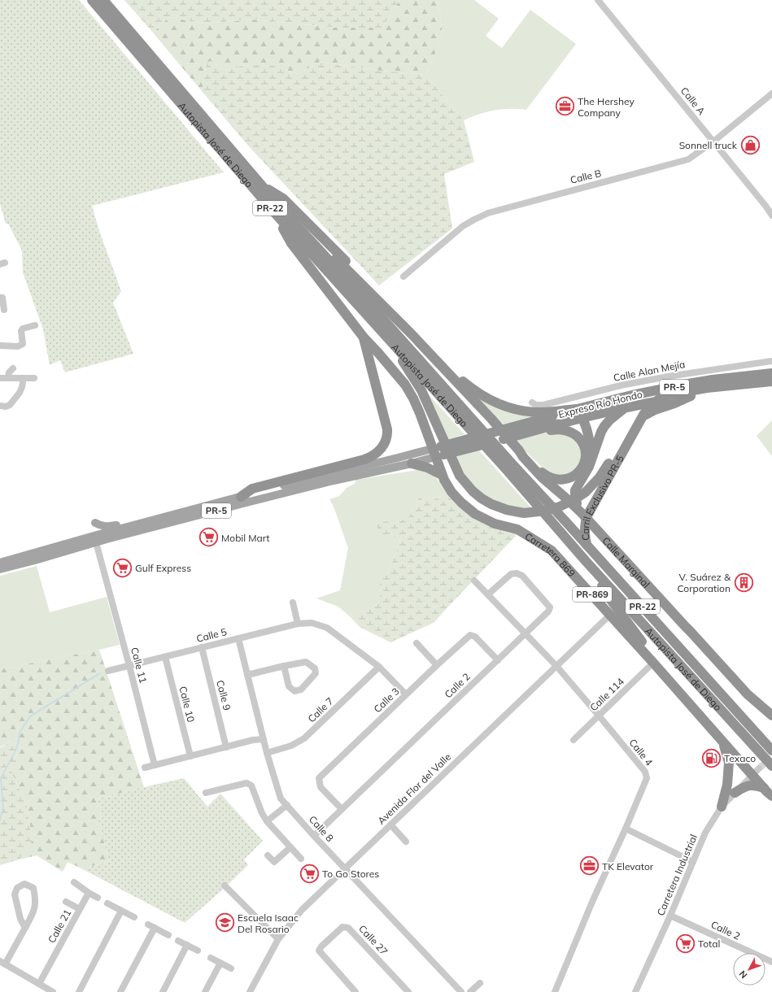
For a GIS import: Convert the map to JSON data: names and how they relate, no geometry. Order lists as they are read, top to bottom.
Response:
{
  "streets": {
    "highway": [
      "Autopista José de Diego",
      "PR-22",
      "PR-5",
      "Expreso Río Hondo",
      "Carril Exclusivo PR-5",
      "Carretera 869",
      "Calle Marginal",
      "PR-869"
    ],
    "street": [
      "Calle A",
      "Calle B",
      "Calle Alan Mejía",
      "Calle 5",
      "Calle 11",
      "Calle 2",
      "Calle 114",
      "Calle 9",
      "Calle 3",
      "Calle 10",
      "Calle 7",
      "Calle 4",
      "Avenida Flor del Valle",
      "Calle 8",
      "Carretera Industrial",
      "Calle 21",
      "Calle 27"
    ]
  },
  "crossings": [
    ["Calle A", "Calle B"],
    ["Autopista José de Diego", "Carretera 869"],
    ["PR-5", "Expreso Río Hondo"],
    ["PR-5", "Carretera 869"],
    ["PR-5", "Calle 11"],
    ["Expreso Río Hondo", "Carril Exclusivo PR-5"],
    ["Expreso Río Hondo", "Carretera 869"],
    ["Carretera 869", "PR-869"],
    ["Carretera 869", "Calle 114"],
    ["Carretera 869", "Avenida Flor del Valle"],
    ["Carretera 869", "Carretera Industrial"],
    ["PR-869", "Carretera Industrial"],
    ["Calle 5", "Calle 11"],
    ["Calle 5", "Calle 9"],
    ["Calle 5", "Calle 3"],
    ["Calle 5", "Calle 10"],
    ["Calle 5", "Calle 7"],
    ["Calle 5", "Calle 8"],
    ["Calle 2", "Calle 3"],
    ["Calle 2", "Calle 4"],
    ["Calle 2", "Calle 8"],
    ["Calle 2", "Carretera Industrial"],
    ["Calle 114", "Calle 4"],
    ["Calle 7", "Calle 8"],
    ["Calle 4", "Avenida Flor del Valle"],
    ["Avenida Flor del Valle", "Calle 8"]
  ],
  "places": {
    "office": ["The Hershey Company", "TK Elevator"],
    "shop": ["Sonnell truck"],
    "supermarket": [
      "Mobil Mart",
      "Gulf Express",
      "To Go Stores",
      "Total"
    ],
    "building": ["V. Suárez & Corporation"],
    "fuel station": ["Texaco"],
    "school or university": ["Escuela Isaac Del Rosario"]
  },
  "north": "bottom left"
}
